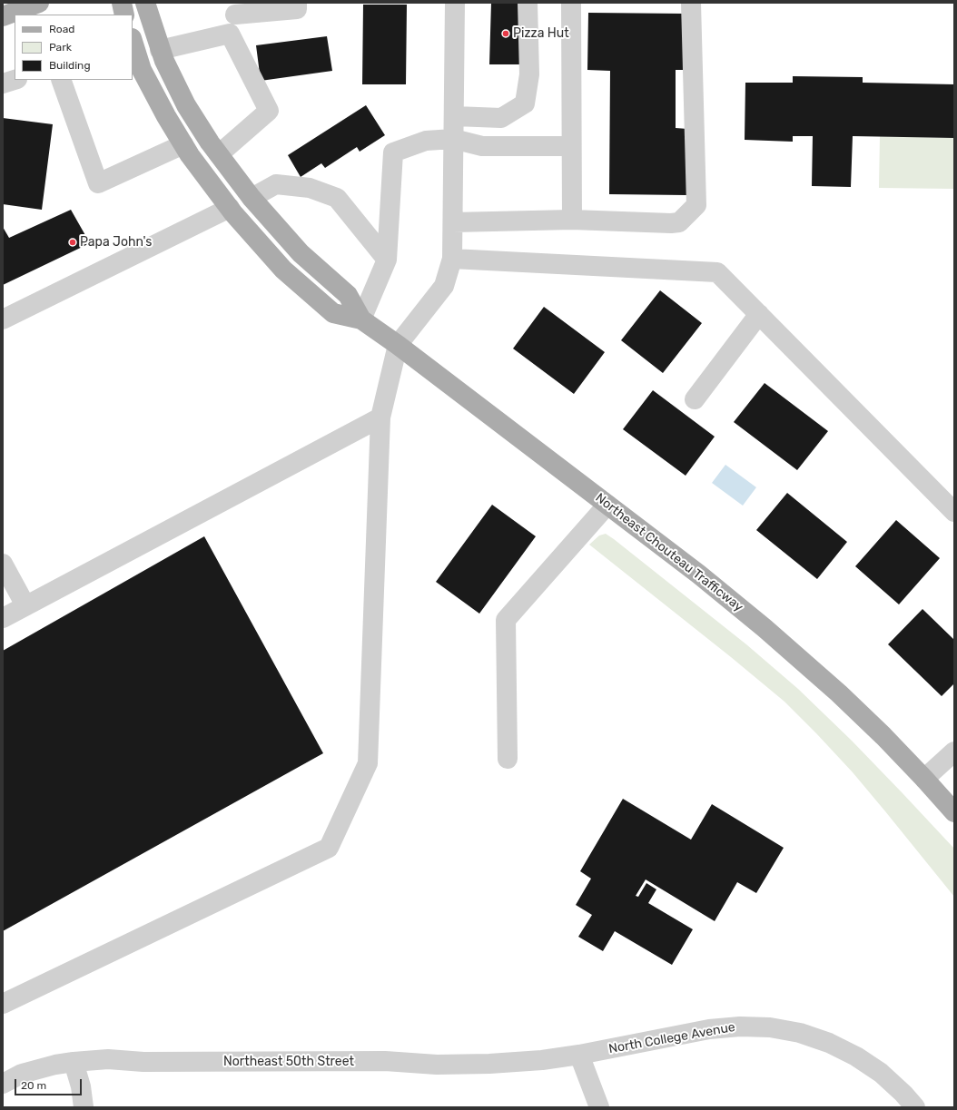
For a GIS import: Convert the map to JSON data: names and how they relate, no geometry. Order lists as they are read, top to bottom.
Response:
{
  "streets": {
    "main road": ["Northeast Chouteau Trafficway"],
    "street": ["North College Avenue", "Northeast 50th Street"]
  },
  "crossings": [
    ["North College Avenue", "Northeast 50th Street"]
  ],
  "places": ["Pizza Hut", "Papa John's"],
  "legend": ["Road", "Park", "Building"],
  "scale_bar": "20 m"
}
